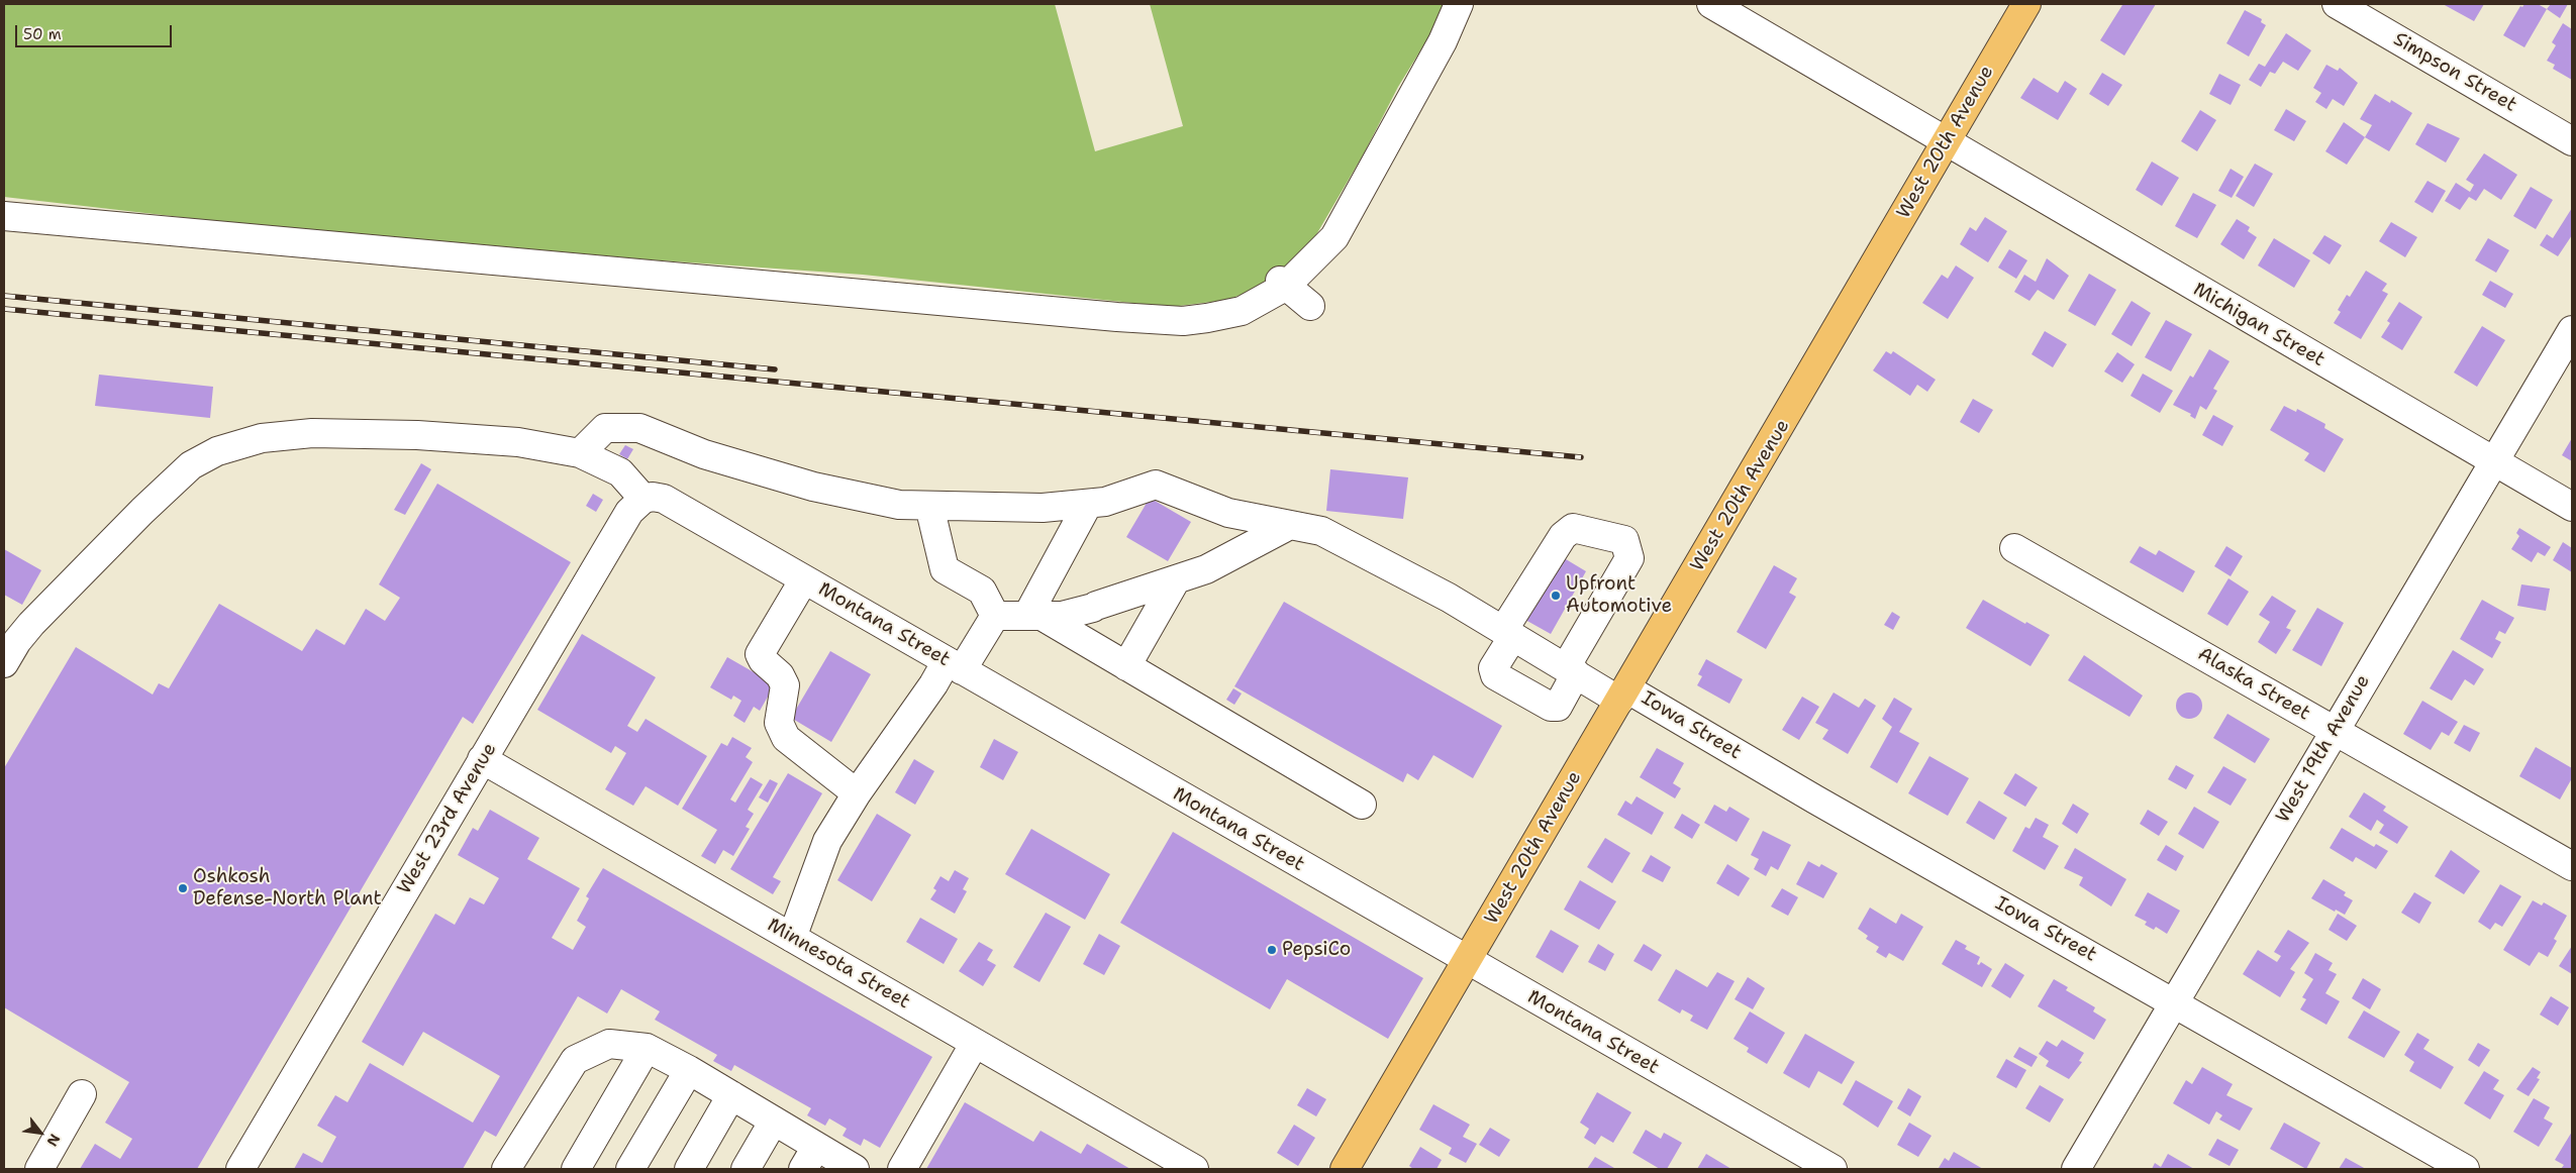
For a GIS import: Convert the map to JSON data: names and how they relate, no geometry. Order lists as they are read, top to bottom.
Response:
{
  "streets": {
    "main road": ["West 20th Avenue"],
    "street": [
      "Simpson Street",
      "Michigan Street",
      "Montana Street",
      "Alaska Street",
      "Iowa Street",
      "West 19th Avenue",
      "West 23rd Avenue",
      "Minnesota Street"
    ]
  },
  "crossings": [
    ["West 20th Avenue", "Michigan Street"],
    ["West 20th Avenue", "Montana Street"],
    ["West 20th Avenue", "Iowa Street"],
    ["Michigan Street", "West 19th Avenue"],
    ["Montana Street", "West 23rd Avenue"],
    ["Alaska Street", "West 19th Avenue"],
    ["Iowa Street", "West 19th Avenue"],
    ["West 23rd Avenue", "Minnesota Street"]
  ],
  "places": ["Upfront Automotive", "Oshkosh Defense-North Plant", "PepsiCo"],
  "scale_bar": "50 m",
  "north": "bottom right"
}
